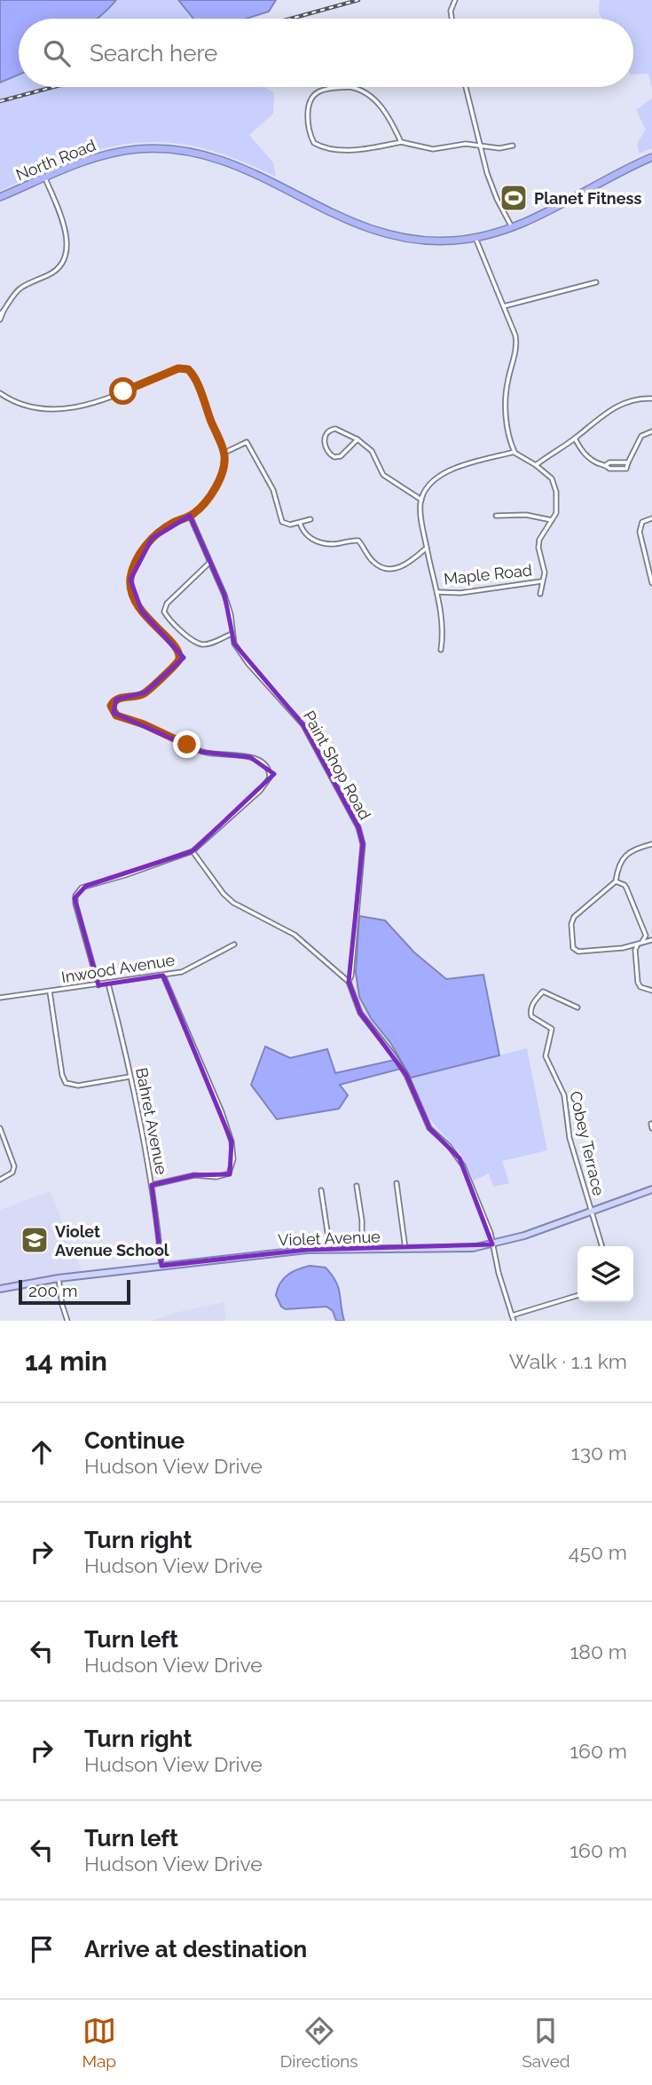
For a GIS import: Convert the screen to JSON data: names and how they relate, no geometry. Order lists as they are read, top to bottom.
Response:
{
  "streets": {
    "highway": ["North Road"],
    "main road": ["Violet Avenue"],
    "street": [
      "Maple Road",
      "Paint Shop Road",
      "Inwood Avenue",
      "Bahret Avenue",
      "Cobey Terrace"
    ]
  },
  "crossings": [
    ["Inwood Avenue", "Bahret Avenue"],
    ["Bahret Avenue", "Violet Avenue"],
    ["Cobey Terrace", "Violet Avenue"]
  ],
  "places": {
    "sports": ["Planet Fitness"],
    "school or university": ["Violet Avenue School"]
  },
  "scale_bar": "200 m",
  "page": {
    "search": "Search here",
    "scale": "200 m",
    "heading": ["14 min", "Walk · 1.1 km"],
    "list": [
      ["Continue", "Hudson View Drive", "130 m"],
      ["Turn right", "Hudson View Drive", "450 m"],
      ["Turn left", "Hudson View Drive", "180 m"],
      ["Turn right", "Hudson View Drive", "160 m"],
      ["Turn left", "Hudson View Drive", "160 m"],
      "Arrive at destination"
    ],
    "nav": ["Map", "Directions", "Saved"]
  }
}
